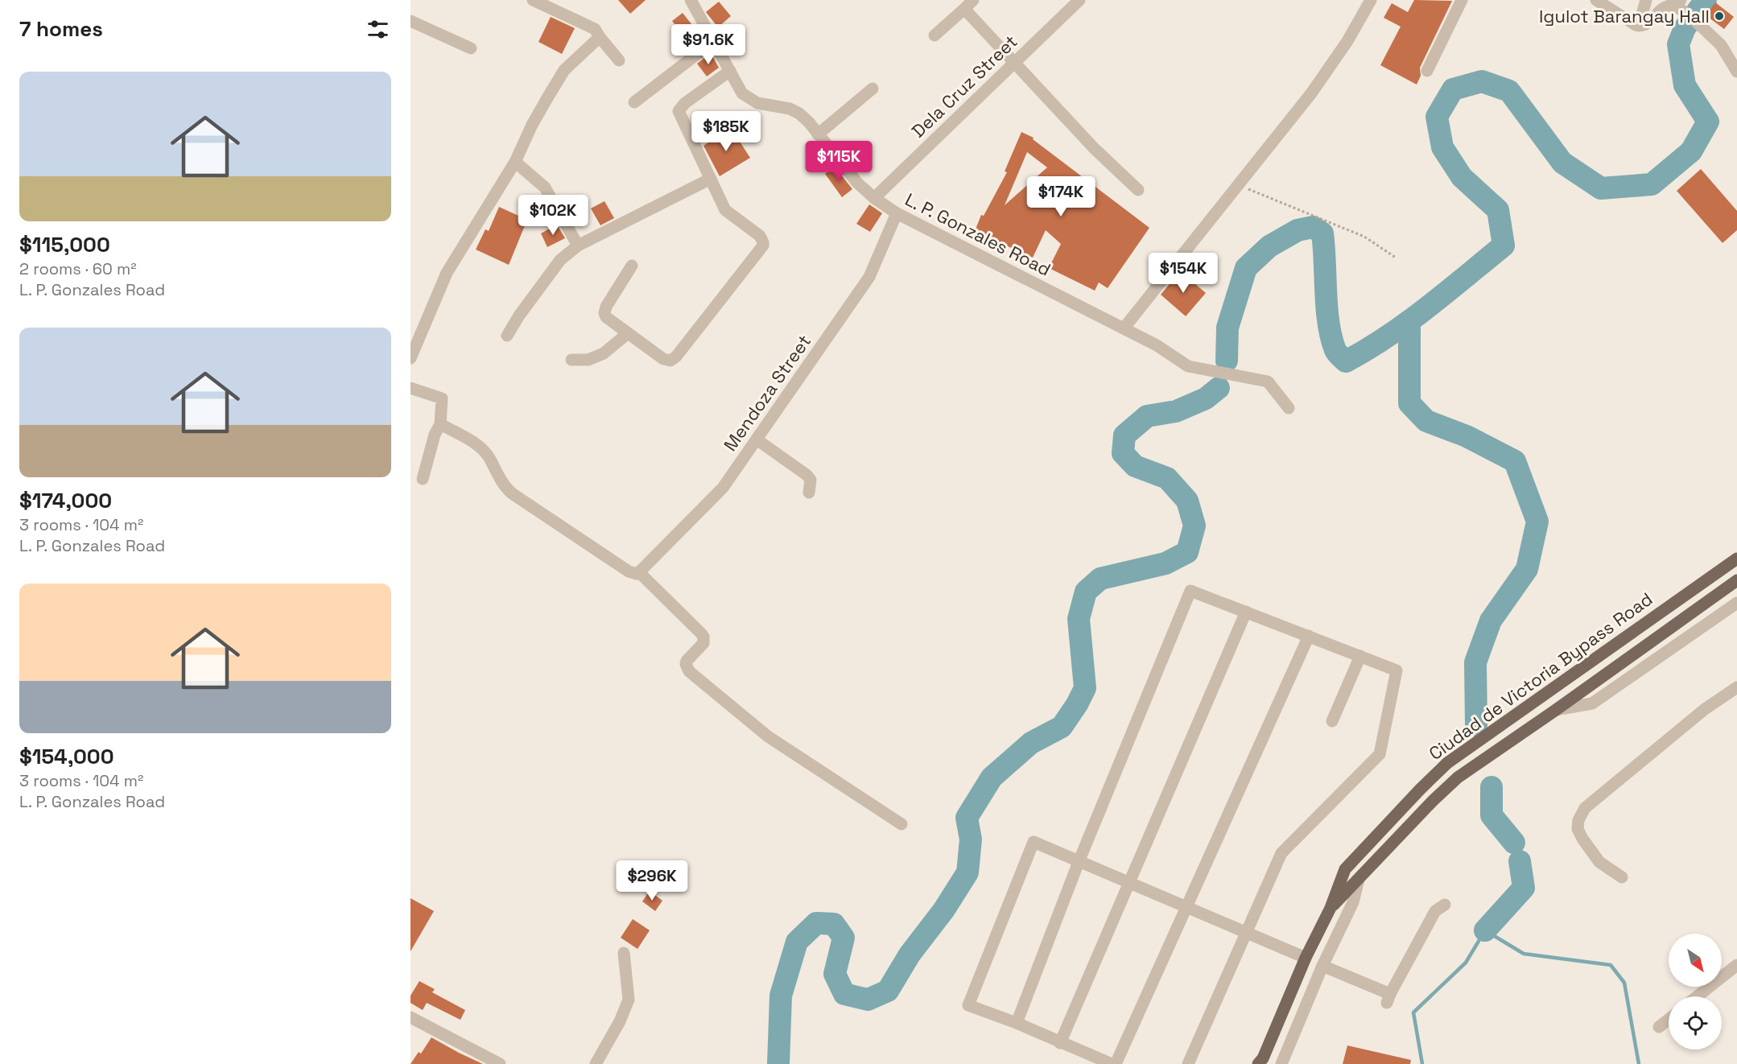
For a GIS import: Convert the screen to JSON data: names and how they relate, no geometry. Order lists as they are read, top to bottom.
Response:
{
  "streets": {
    "main road": ["Ciudad de Victoria Bypass Road"],
    "street": ["Dela Cruz Street", "L. P. Gonzales Road", "Mendoza Street"]
  },
  "crossings": [
    ["Dela Cruz Street", "L. P. Gonzales Road"],
    ["L. P. Gonzales Road", "Mendoza Street"]
  ],
  "places": ["Igulot Barangay Hall"],
  "north": "bottom right",
  "page": {
    "heading": "7 homes",
    "price": [
      "$91.6K",
      "$185K",
      "$115K",
      "$174K",
      "$102K",
      "$154K",
      "$296K"
    ],
    "list": [
      {
        "name": "$115,000",
        "note": "2 rooms · 60 m² · L. P. Gonzales Road"
      },
      {
        "name": "$174,000",
        "note": "3 rooms · 104 m² · L. P. Gonzales Road"
      },
      {
        "name": "$154,000",
        "note": "3 rooms · 104 m² · L. P. Gonzales Road"
      }
    ]
  }
}
